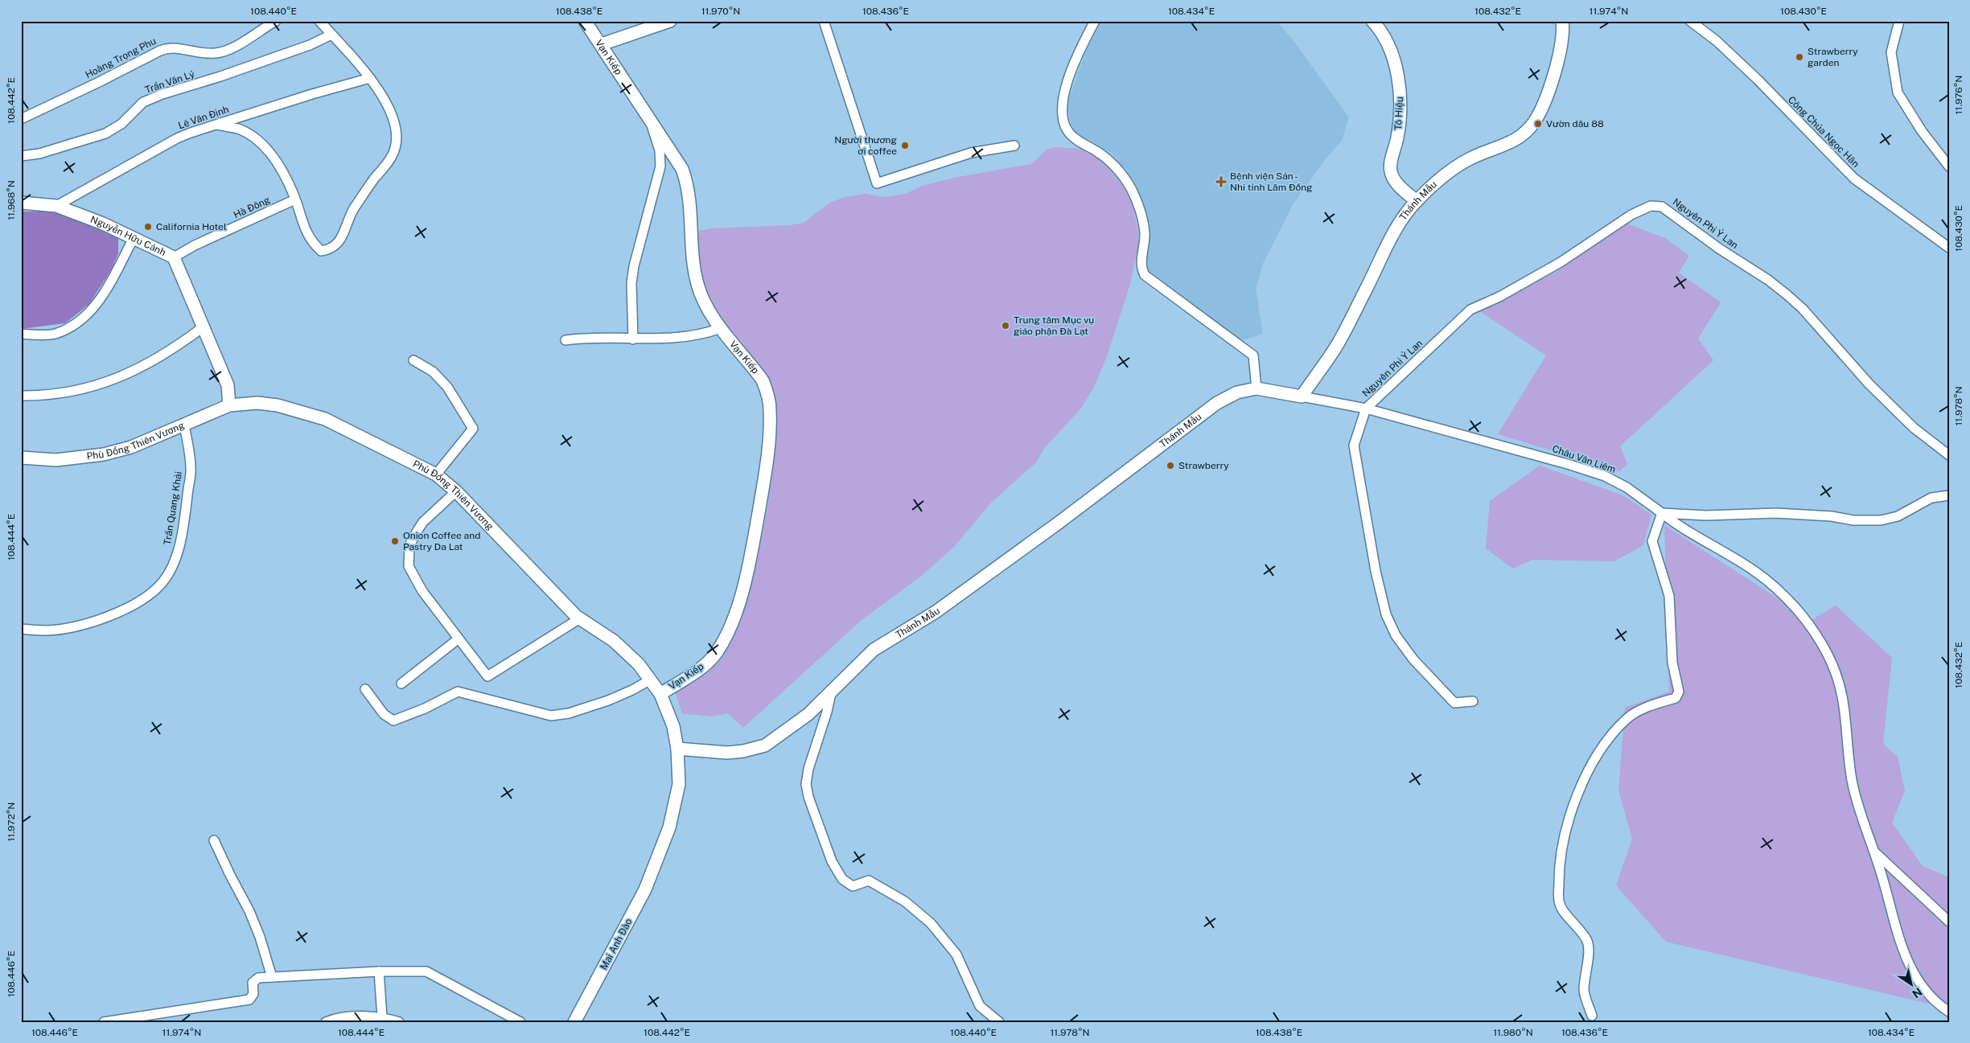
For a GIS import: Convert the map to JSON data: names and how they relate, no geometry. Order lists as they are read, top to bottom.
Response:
{
  "streets": {
    "main road": [
      "Vạn Kiếp",
      "Tô Hiệu",
      "Thánh Mẫu",
      "Nguyễn Hữu Cảnh",
      "Phù Đổng Thiên Vương",
      "Mai Anh Đào"
    ],
    "street": [
      "Hoàng Trọng Phu",
      "Trần Văn Lý",
      "Lê Văn Định",
      "Công Chúa Ngọc Hân",
      "Hà Đông",
      "Nguyên Phi Ỷ Lan",
      "Châu Văn Liêm",
      "Trần Quang Khải"
    ]
  },
  "crossings": [
    ["Vạn Kiếp", "Phù Đổng Thiên Vương"],
    ["Tô Hiệu", "Thánh Mẫu"],
    ["Lê Văn Định", "Nguyễn Hữu Cảnh"],
    ["Thánh Mẫu", "Phù Đổng Thiên Vương"],
    ["Thánh Mẫu", "Châu Văn Liêm"],
    ["Hà Đông", "Nguyễn Hữu Cảnh"],
    ["Nguyên Phi Ỷ Lan", "Châu Văn Liêm"],
    ["Nguyễn Hữu Cảnh", "Phù Đổng Thiên Vương"],
    ["Phù Đổng Thiên Vương", "Trần Quang Khải"],
    ["Phù Đổng Thiên Vương", "Mai Anh Đào"]
  ],
  "places": {
    "other": [
      "Strawberry garden",
      "Vườn dâu 88",
      "Người thương ơi coffee",
      "California Hotel",
      "Trung tâm Mục vụ giáo phận Đà Lạt",
      "Strawberry",
      "Onion Coffee and Pastry Da Lat"
    ],
    "health": ["Bệnh viện Sản - Nhi tỉnh Lâm Đồng"]
  },
  "north": "bottom right",
  "coordinates": [
    "108.440°E",
    "108.438°E",
    "11.970°N",
    "108.436°E",
    "108.434°E",
    "108.432°E",
    "11.974°N",
    "108.430°E",
    "11.976°N",
    "108.442°E",
    "11.968°N",
    "11.978°N",
    "108.444°E",
    "11.972°N",
    "108.446°E",
    "11.980°N"
  ]
}
